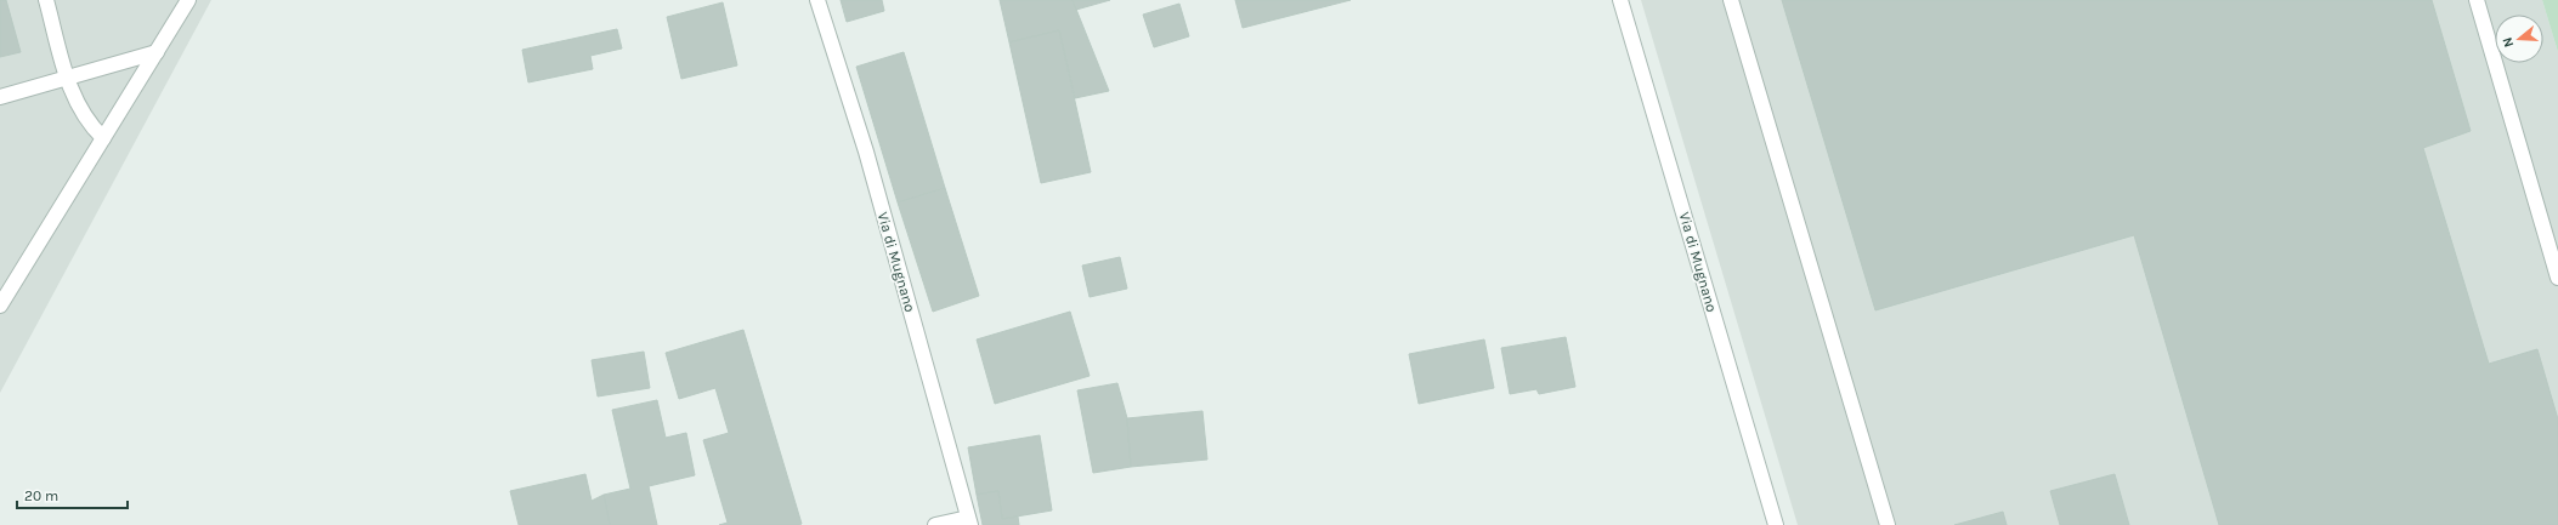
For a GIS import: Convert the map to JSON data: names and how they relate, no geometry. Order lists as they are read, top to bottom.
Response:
{
  "streets": {
    "street": ["Via di Mugnano"]
  },
  "scale_bar": "20 m",
  "north": "left"
}
